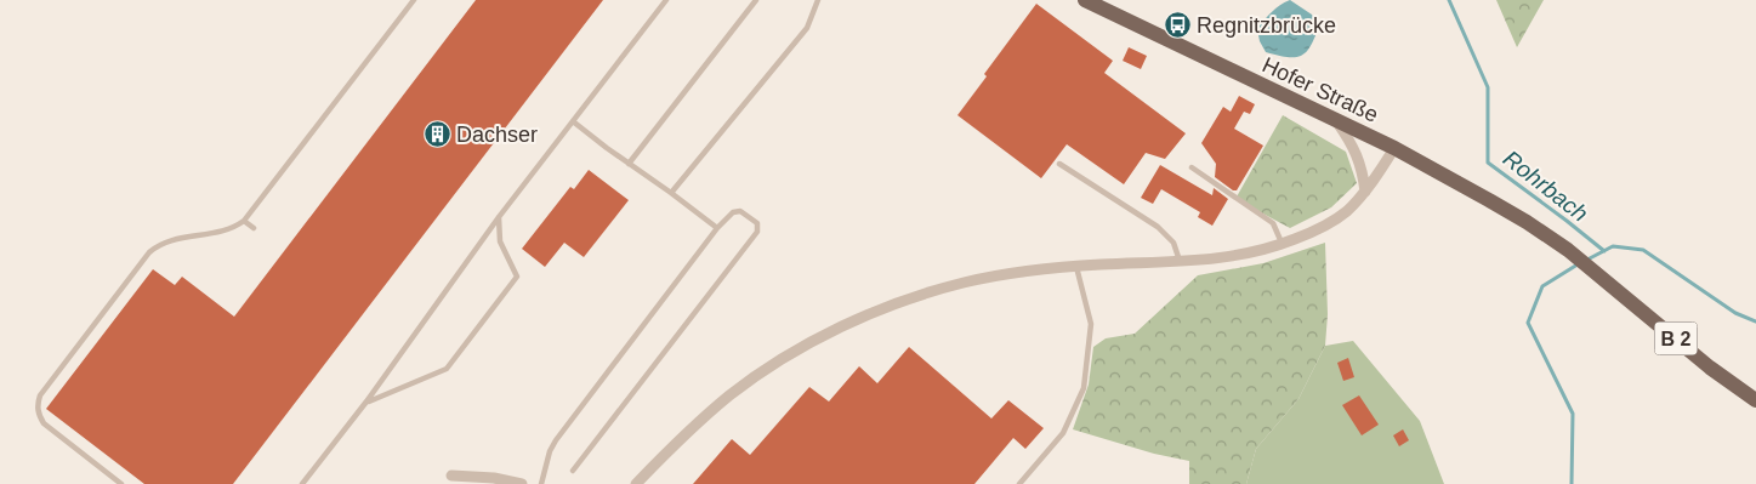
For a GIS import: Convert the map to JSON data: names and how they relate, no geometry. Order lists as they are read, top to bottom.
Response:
{
  "streets": {
    "main road": ["Hofer Straße", "B 2"]
  },
  "crossings": [
    ["Hofer Straße", "B 2"]
  ],
  "water": ["Rohrbach"],
  "places": {
    "bus stop": ["Regnitzbrücke"],
    "building": ["Dachser"]
  }
}
